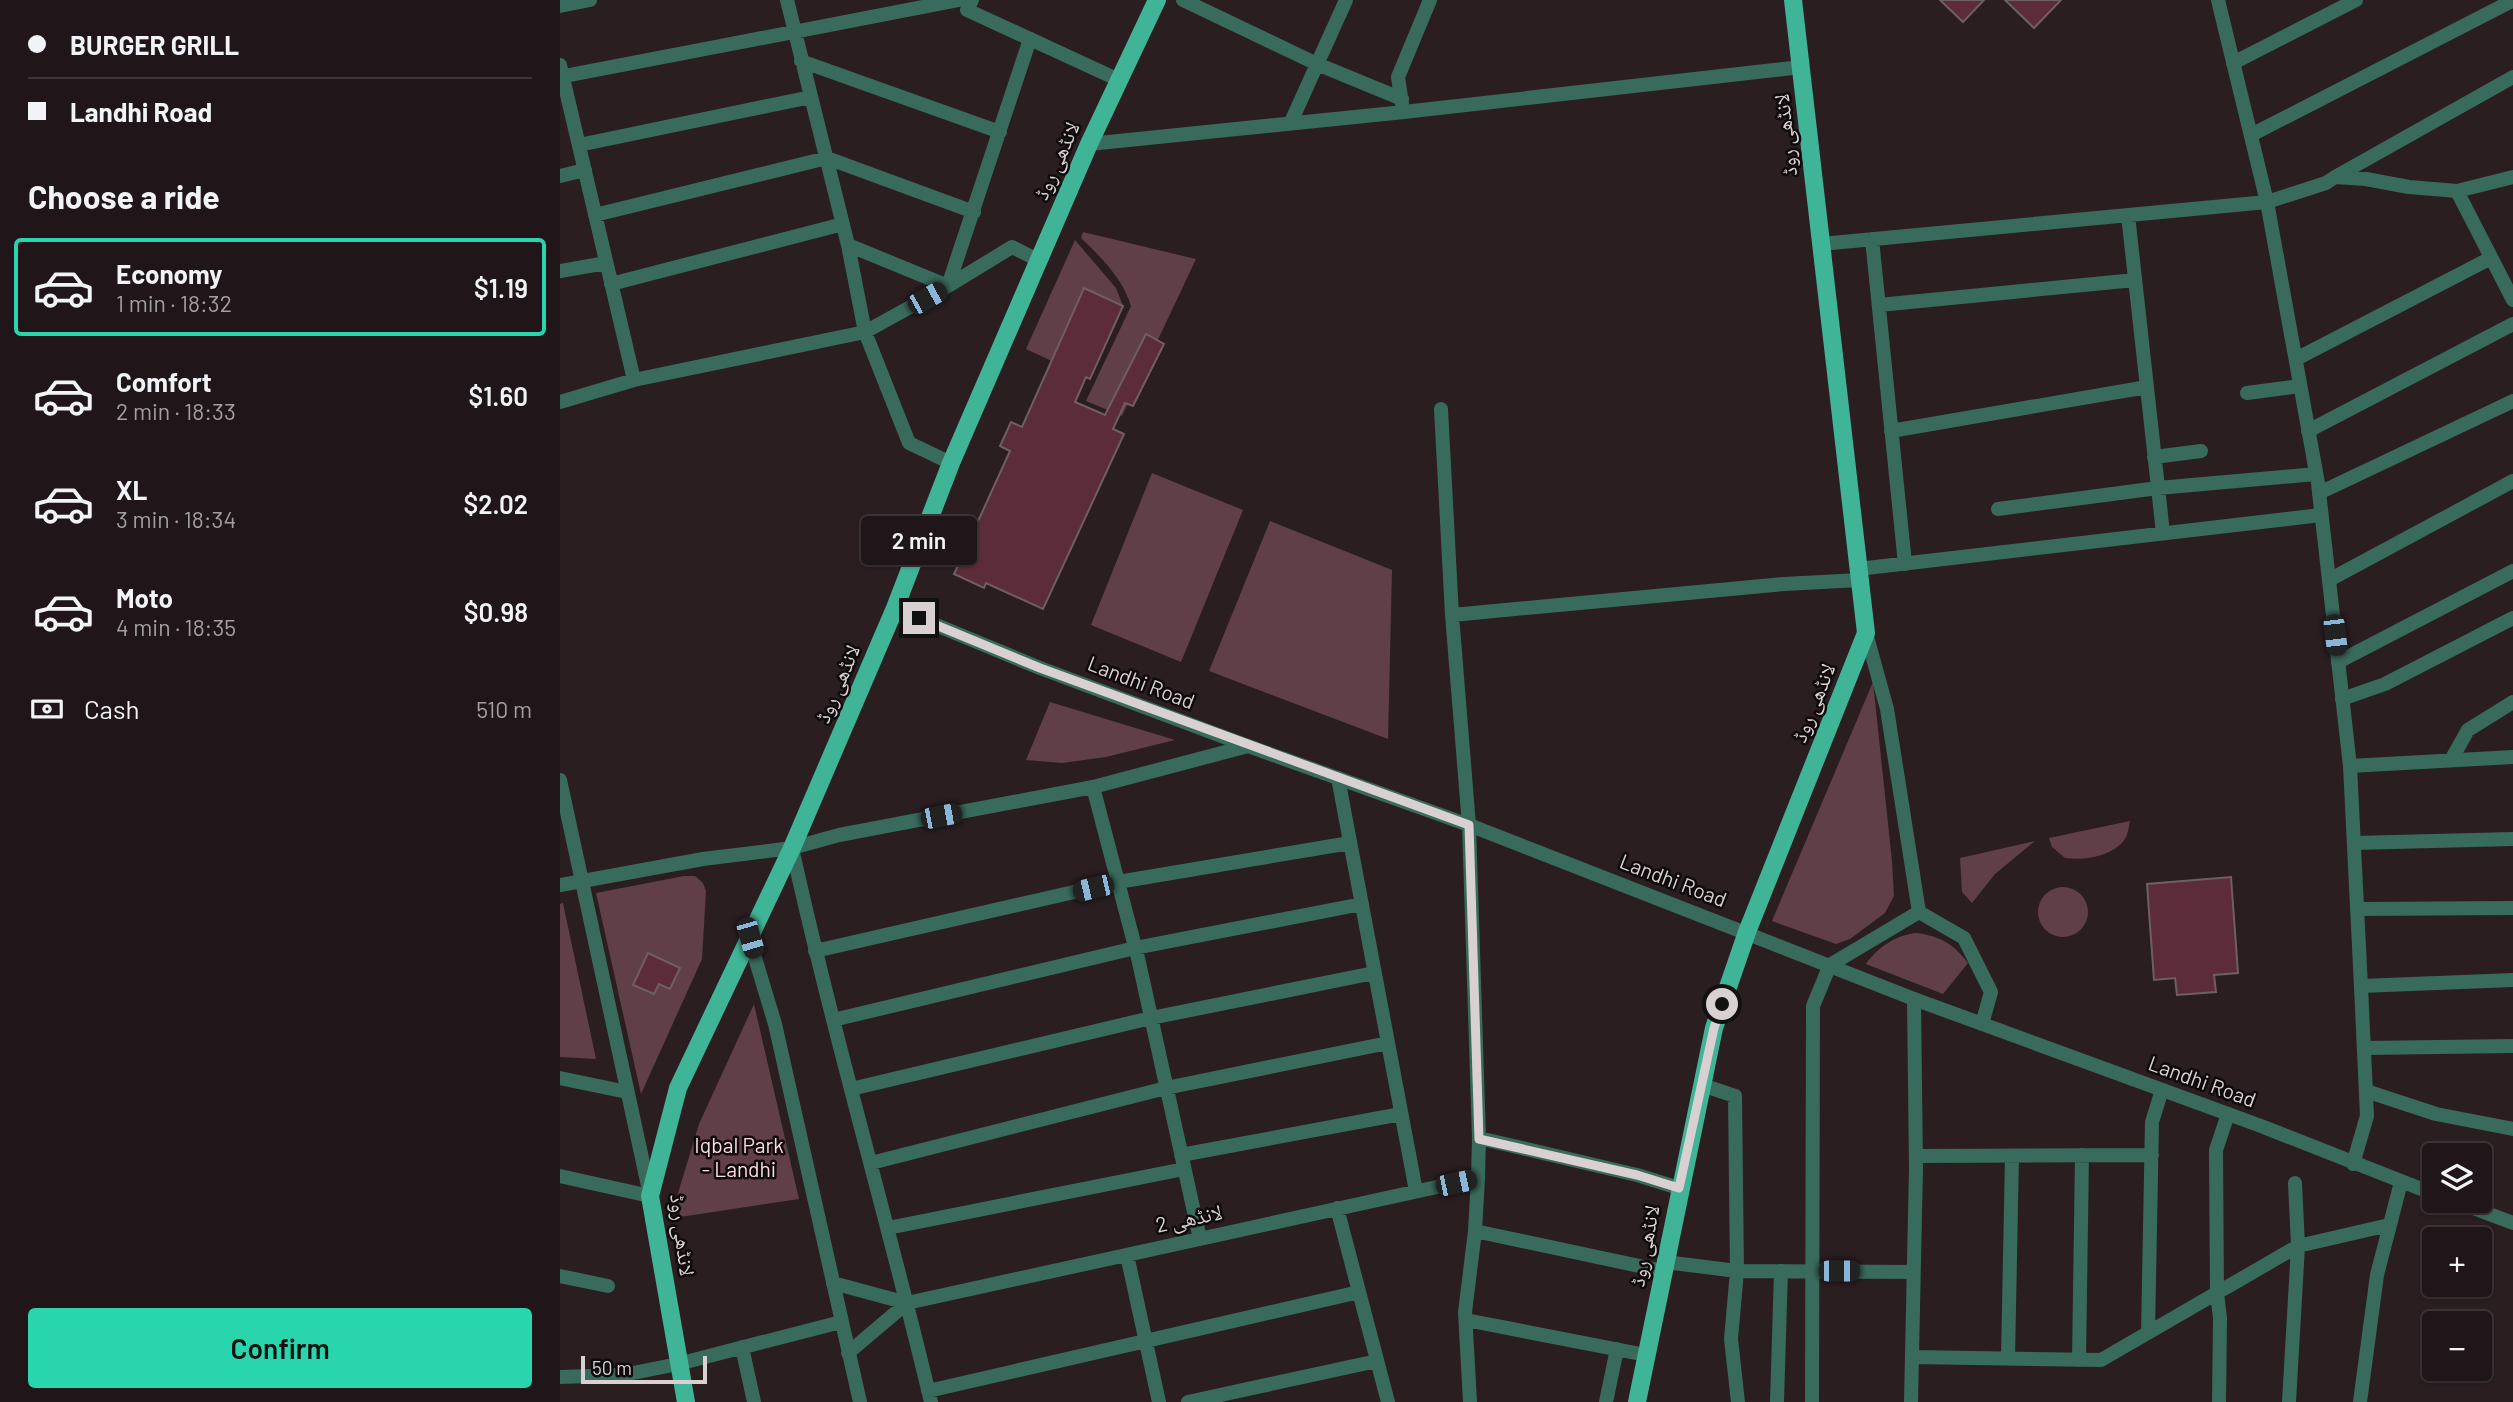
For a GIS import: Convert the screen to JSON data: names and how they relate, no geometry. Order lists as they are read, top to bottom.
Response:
{
  "streets": {
    "main road": ["لانڈھی روڈ"],
    "street": ["Landhi Road", "لانڈھی 2"]
  },
  "crossings": [
    ["لانڈھی روڈ", "Landhi Road"]
  ],
  "parks": ["Iqbal Park - Landhi"],
  "scale_bar": "50 m",
  "page": {
    "banner": ["BURGER GRILL", "Landhi Road"],
    "heading": "Choose a ride",
    "list": [
      {
        "name": "Economy",
        "note": "1 min · 18:32",
        "value": "$1.19"
      },
      {
        "name": "Comfort",
        "note": "2 min · 18:33",
        "value": "$1.60"
      },
      {
        "name": "XL",
        "note": "3 min · 18:34",
        "value": "$2.02"
      },
      {
        "name": "Moto",
        "note": "4 min · 18:35",
        "value": "$0.98"
      }
    ],
    "bubble": "2 min",
    "pay": ["Cash", "510 m"],
    "map_buttons": ["+", "−"],
    "buttons": "Confirm",
    "scale": "50 m"
  }
}
